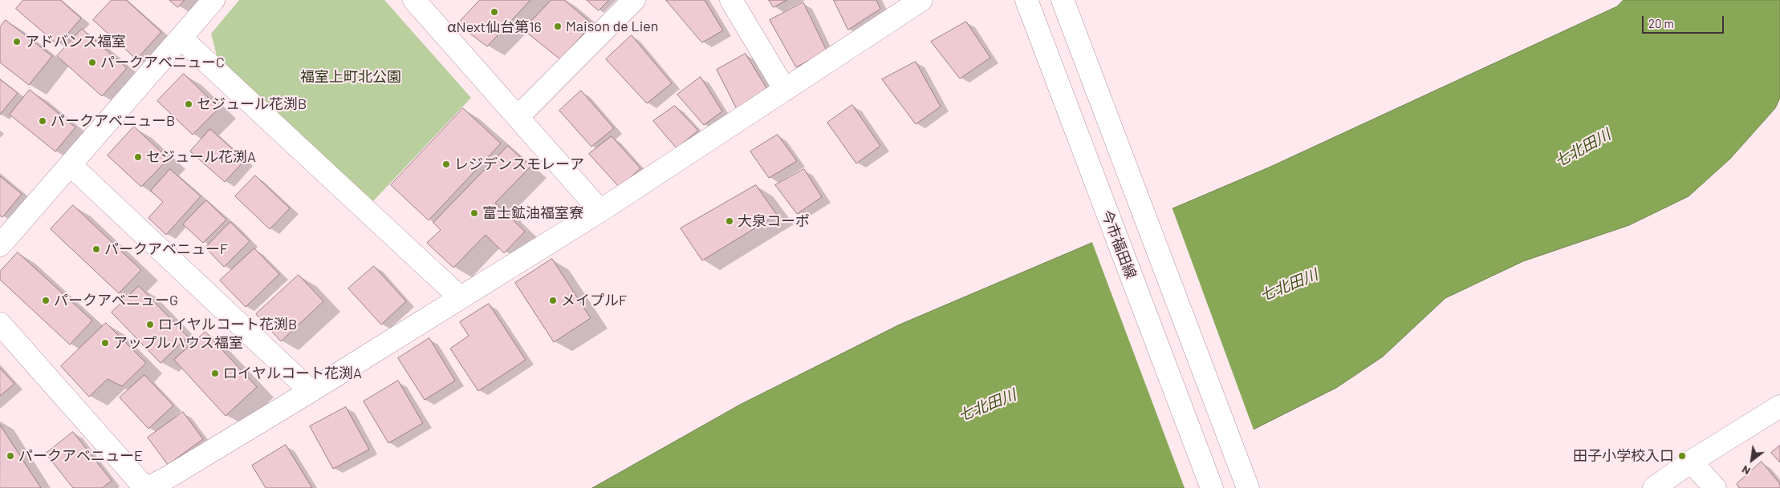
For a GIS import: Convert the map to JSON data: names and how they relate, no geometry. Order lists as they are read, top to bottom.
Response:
{
  "streets": {
    "street": ["今市福田線"]
  },
  "water": ["七北田川"],
  "parks": ["福室上町北公園"],
  "places": [
    "αNext仙台第16",
    "Maison de Lien",
    "アドバンス福室",
    "パークアベニューC",
    "セジュール花渕B",
    "パークアベニューB",
    "セジュール花渕A",
    "レジデンスモレーア",
    "富士鉱油福室寮",
    "大泉コーポ",
    "パークアベニューF",
    "パークアベニューG",
    "メイプルF",
    "ロイヤルコート花渕B",
    "アップルハウス福室",
    "ロイヤルコート花渕A",
    "パークアベニューE",
    "田子小学校入口"
  ],
  "scale_bar": "20 m",
  "north": "bottom left"
}
